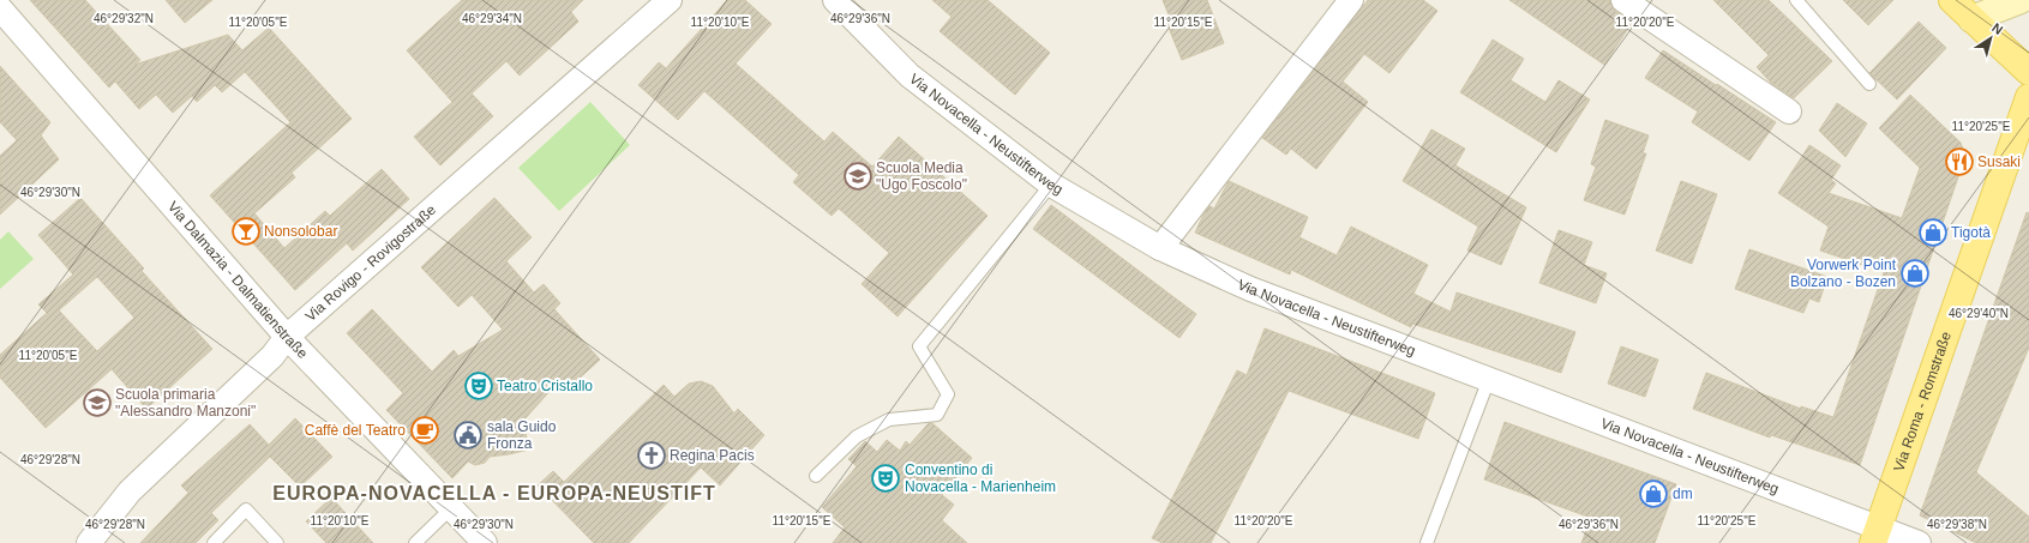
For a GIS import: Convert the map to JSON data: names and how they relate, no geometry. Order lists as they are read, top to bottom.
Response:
{
  "streets": {
    "main road": ["Via Roma - Romstraße"],
    "street": ["Via Novacella - Neustifterweg", "Via Rovigo - Rovigostraße", "Via Dalmazia - Dalmatienstraße"]
  },
  "crossings": [
    ["Via Novacella - Neustifterweg", "Via Roma - Romstraße"],
    ["Via Rovigo - Rovigostraße", "Via Dalmazia - Dalmatienstraße"]
  ],
  "districts": ["EUROPA-NOVACELLA - EUROPA-NEUSTIFT"],
  "places": {
    "restaurant": ["Susaki"],
    "school or university": ["Scuola Media \"Ugo Foscolo\"", "Scuola primaria \"Alessandro Manzoni\""],
    "bar": ["Nonsolobar"],
    "shop": ["Tigotà", "Vorwerk Point Bolzano - Bozen", "dm"],
    "theatre": ["Teatro Cristallo", "Conventino di Novacella - Marienheim"],
    "cafe": ["Caffè del Teatro"],
    "public building": ["sala Guido Fronza"],
    "church": ["Regina Pacis"]
  },
  "north": "top right",
  "coordinates": [
    "46°29'34\"N",
    "46°29'36\"N",
    "46°29'32\"N",
    "11°20'05\"E",
    "11°20'10\"E",
    "11°20'15\"E",
    "11°20'20\"E",
    "11°20'25\"E",
    "46°29'30\"N",
    "46°29'40\"N",
    "46°29'28\"N",
    "46°29'38\"N"
  ]
}
